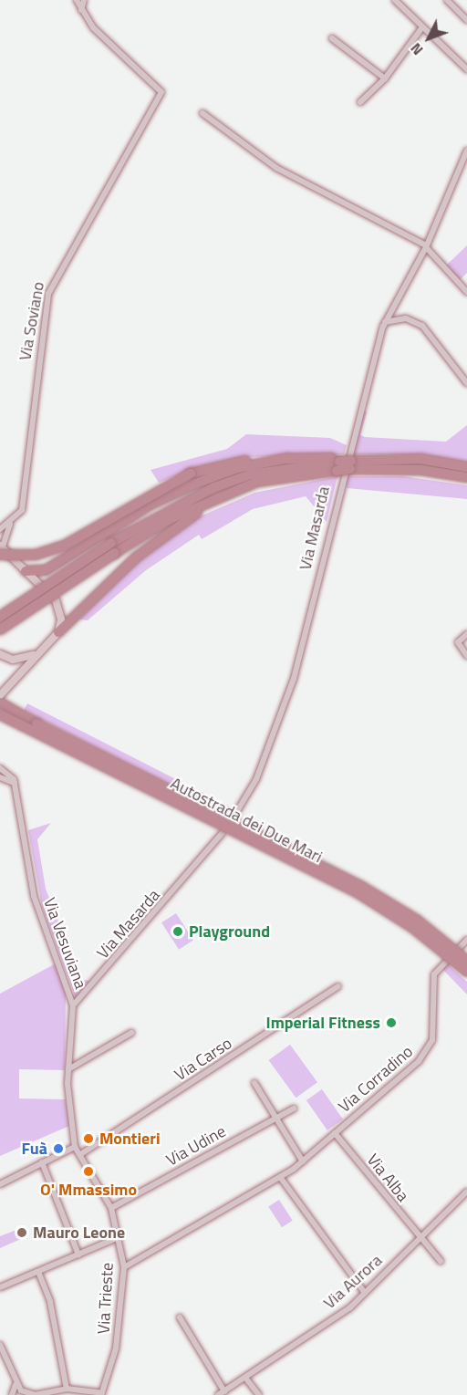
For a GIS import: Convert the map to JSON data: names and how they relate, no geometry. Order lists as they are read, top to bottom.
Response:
{
  "streets": {
    "highway": ["Autostrada dei Due Mari"],
    "street": [
      "Via Soviano",
      "Via Masarda",
      "Via Vesuviana",
      "Via Carso",
      "Via Corradino",
      "Via Udine",
      "Via Alba",
      "Via Aurora",
      "Via Trieste"
    ]
  },
  "crossings": [
    ["Via Masarda", "Via Vesuviana"],
    ["Via Vesuviana", "Via Trieste"],
    ["Via Carso", "Via Trieste"],
    ["Via Corradino", "Via Alba"],
    ["Via Corradino", "Via Trieste"],
    ["Via Udine", "Via Trieste"],
    ["Via Alba", "Via Aurora"]
  ],
  "places": [
    "Playground",
    "Imperial Fitness",
    "Montieri",
    "Fuà",
    "O' Mmassimo",
    "Mauro Leone"
  ],
  "north": "bottom left"
}
